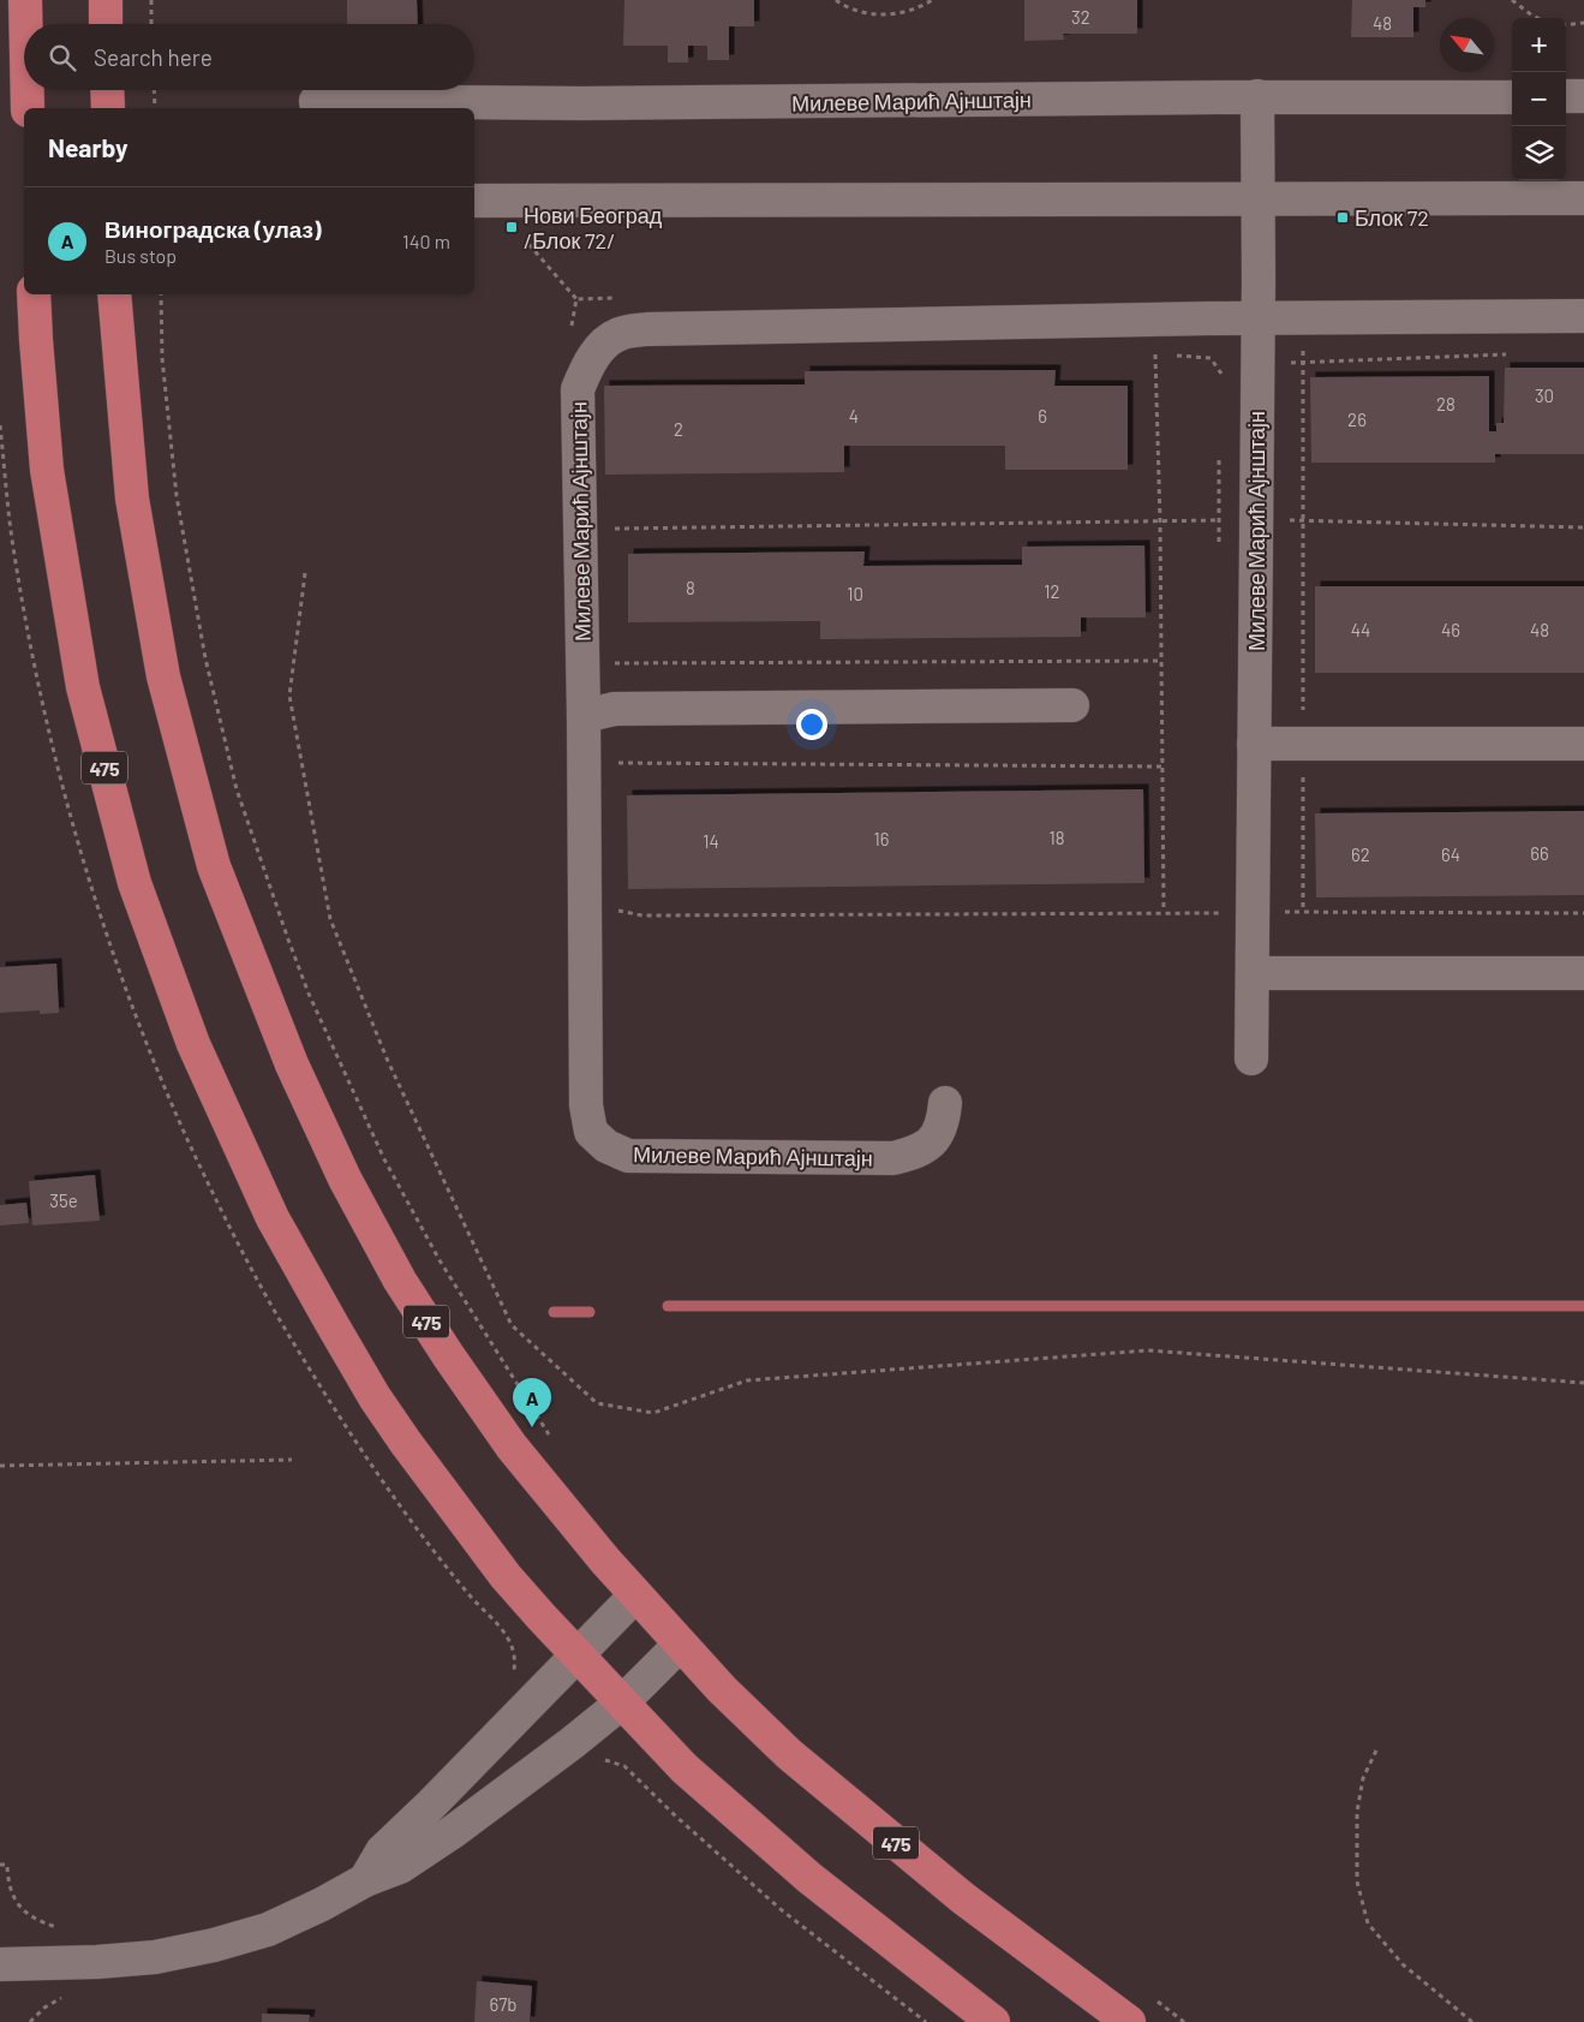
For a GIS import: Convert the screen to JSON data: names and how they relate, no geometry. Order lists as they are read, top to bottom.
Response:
{
  "streets": {
    "highway": ["475"],
    "street": ["Милеве Марић Ајнштајн"]
  },
  "places": {
    "transit": ["Блок 72", "Нови Београд /Блок 72/"]
  },
  "house_numbers": [
    "32",
    "48",
    "30",
    "28",
    "4",
    "6",
    "26",
    "2",
    "8",
    "12",
    "10",
    "44",
    "46",
    "48",
    "18",
    "16",
    "14",
    "66",
    "62",
    "64",
    "35e",
    "67b"
  ],
  "north": "top left",
  "page": {
    "map_buttons": ["+", "−"],
    "search": "Search here",
    "heading": "Nearby",
    "list": [
      {
        "mark": "A",
        "name": "Виноградска (улаз)",
        "note": "Bus stop",
        "value": "140 m"
      }
    ],
    "pins": "A"
  }
}
